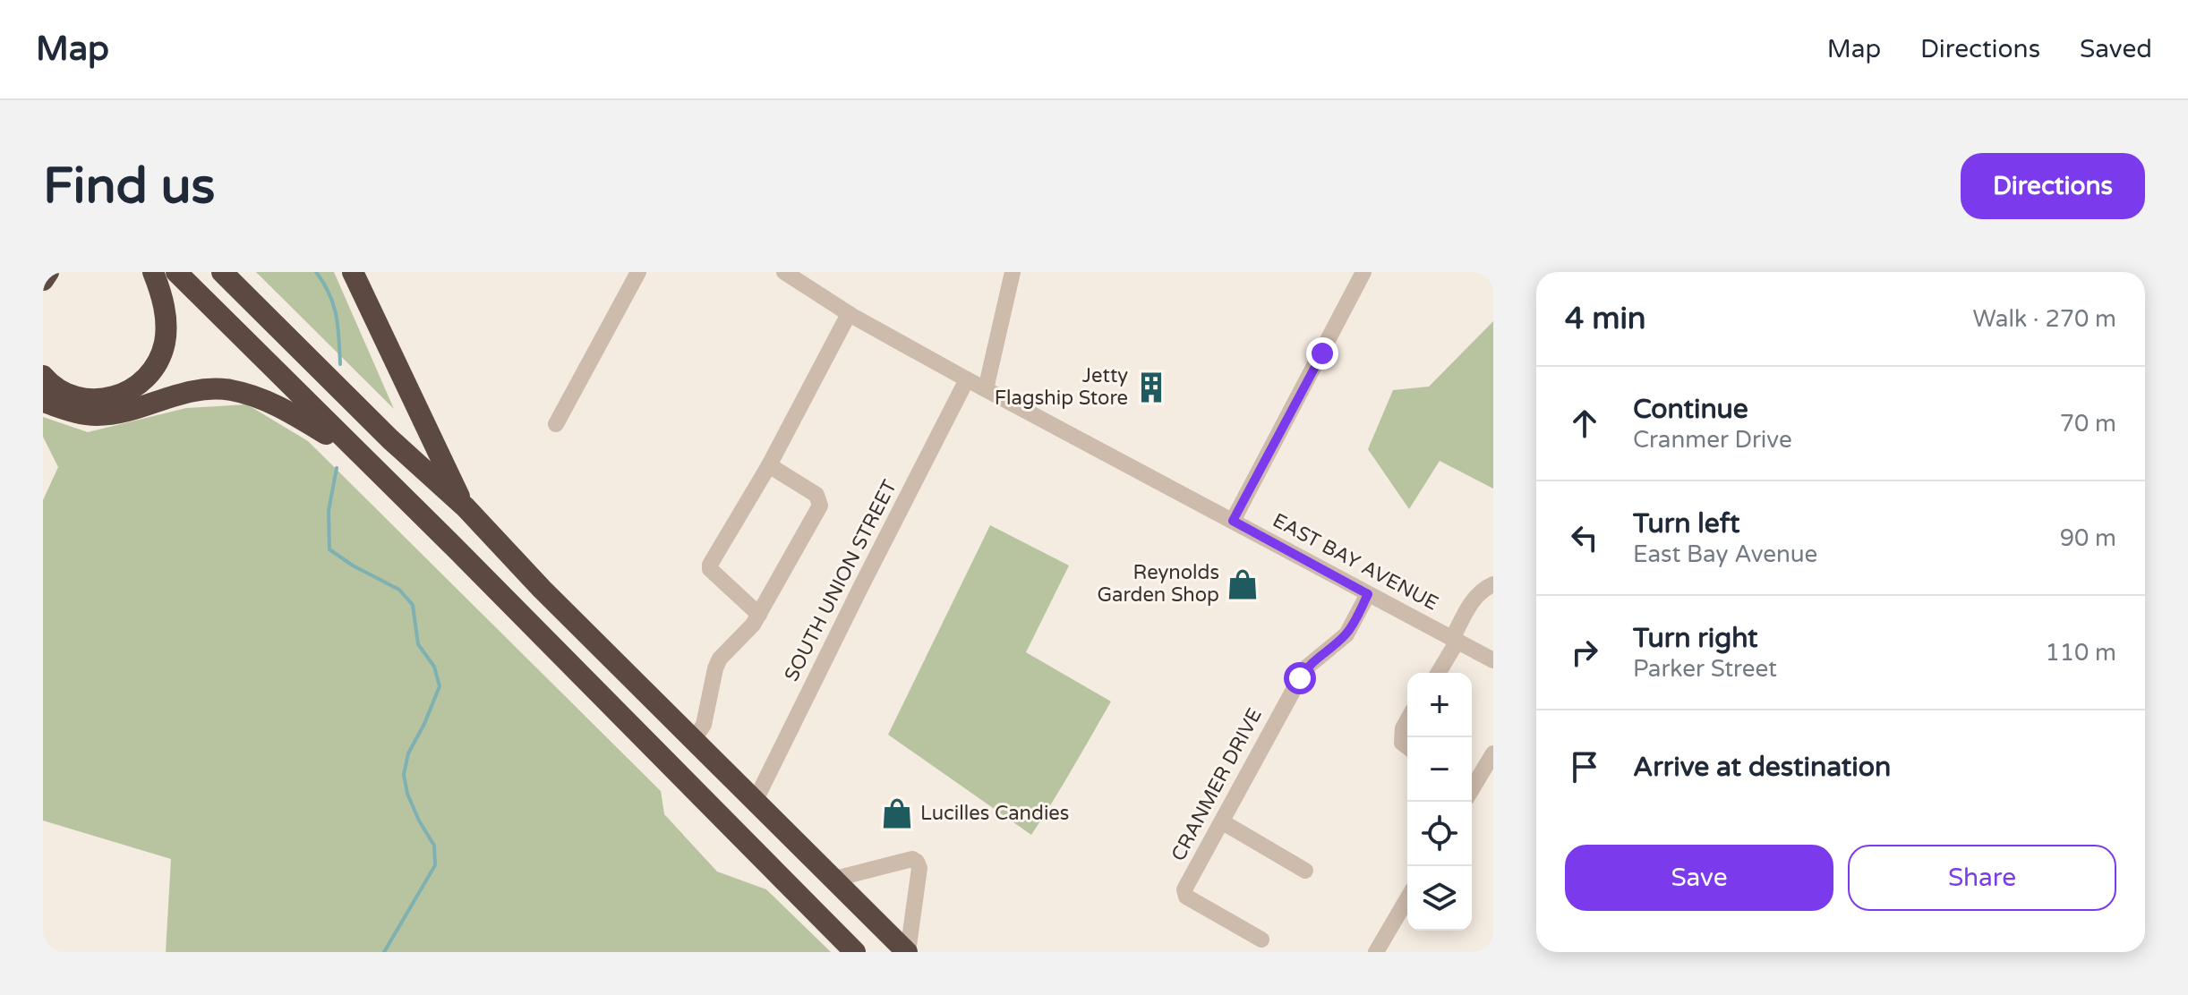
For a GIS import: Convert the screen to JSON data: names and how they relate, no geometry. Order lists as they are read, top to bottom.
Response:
{
  "streets": {
    "street": ["EAST BAY AVENUE", "SOUTH UNION STREET", "CRANMER DRIVE"]
  },
  "crossings": [
    ["EAST BAY AVENUE", "SOUTH UNION STREET"],
    ["EAST BAY AVENUE", "CRANMER DRIVE"]
  ],
  "places": {
    "building": ["Jetty Flagship Store"],
    "shop": ["Reynolds Garden Shop", "Lucilles Candies"]
  },
  "page": {
    "header": "Map",
    "nav": ["Map", "Directions", "Saved"],
    "buttons": [
      "Directions",
      ["Save", "Share"]
    ],
    "title": "Find us",
    "heading": ["4 min", "Walk · 270 m"],
    "list": [
      ["Continue", "Cranmer Drive", "70 m"],
      ["Turn left", "East Bay Avenue", "90 m"],
      ["Turn right", "Parker Street", "110 m"],
      "Arrive at destination"
    ],
    "map_buttons": ["+", "−"]
  }
}
